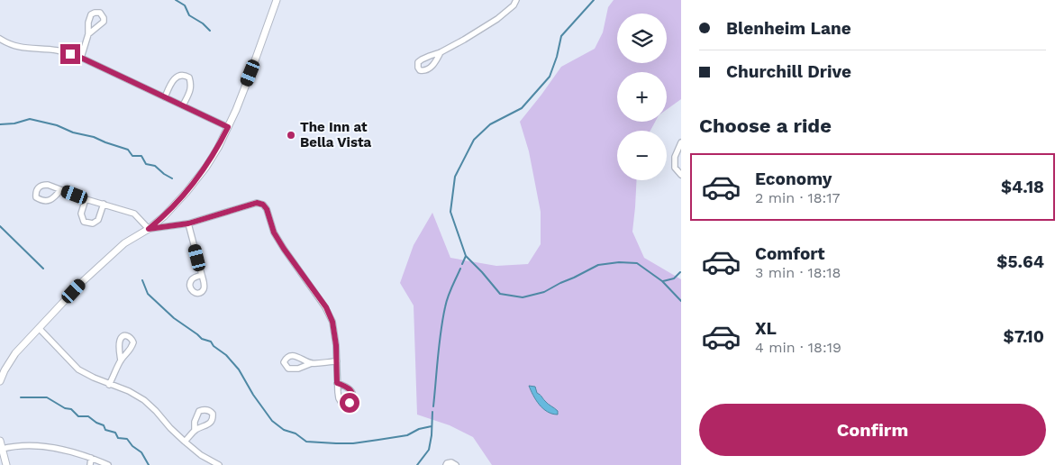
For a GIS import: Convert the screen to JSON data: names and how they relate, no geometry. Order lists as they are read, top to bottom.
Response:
{
  "places": ["The Inn at Bella Vista"],
  "page": {
    "banner": ["Blenheim Lane", "Churchill Drive"],
    "map_buttons": ["+", "−"],
    "heading": "Choose a ride",
    "list": [
      {
        "name": "Economy",
        "note": "2 min · 18:17",
        "value": "$4.18"
      },
      {
        "name": "Comfort",
        "note": "3 min · 18:18",
        "value": "$5.64"
      },
      {
        "name": "XL",
        "note": "4 min · 18:19",
        "value": "$7.10"
      }
    ],
    "buttons": "Confirm"
  }
}
